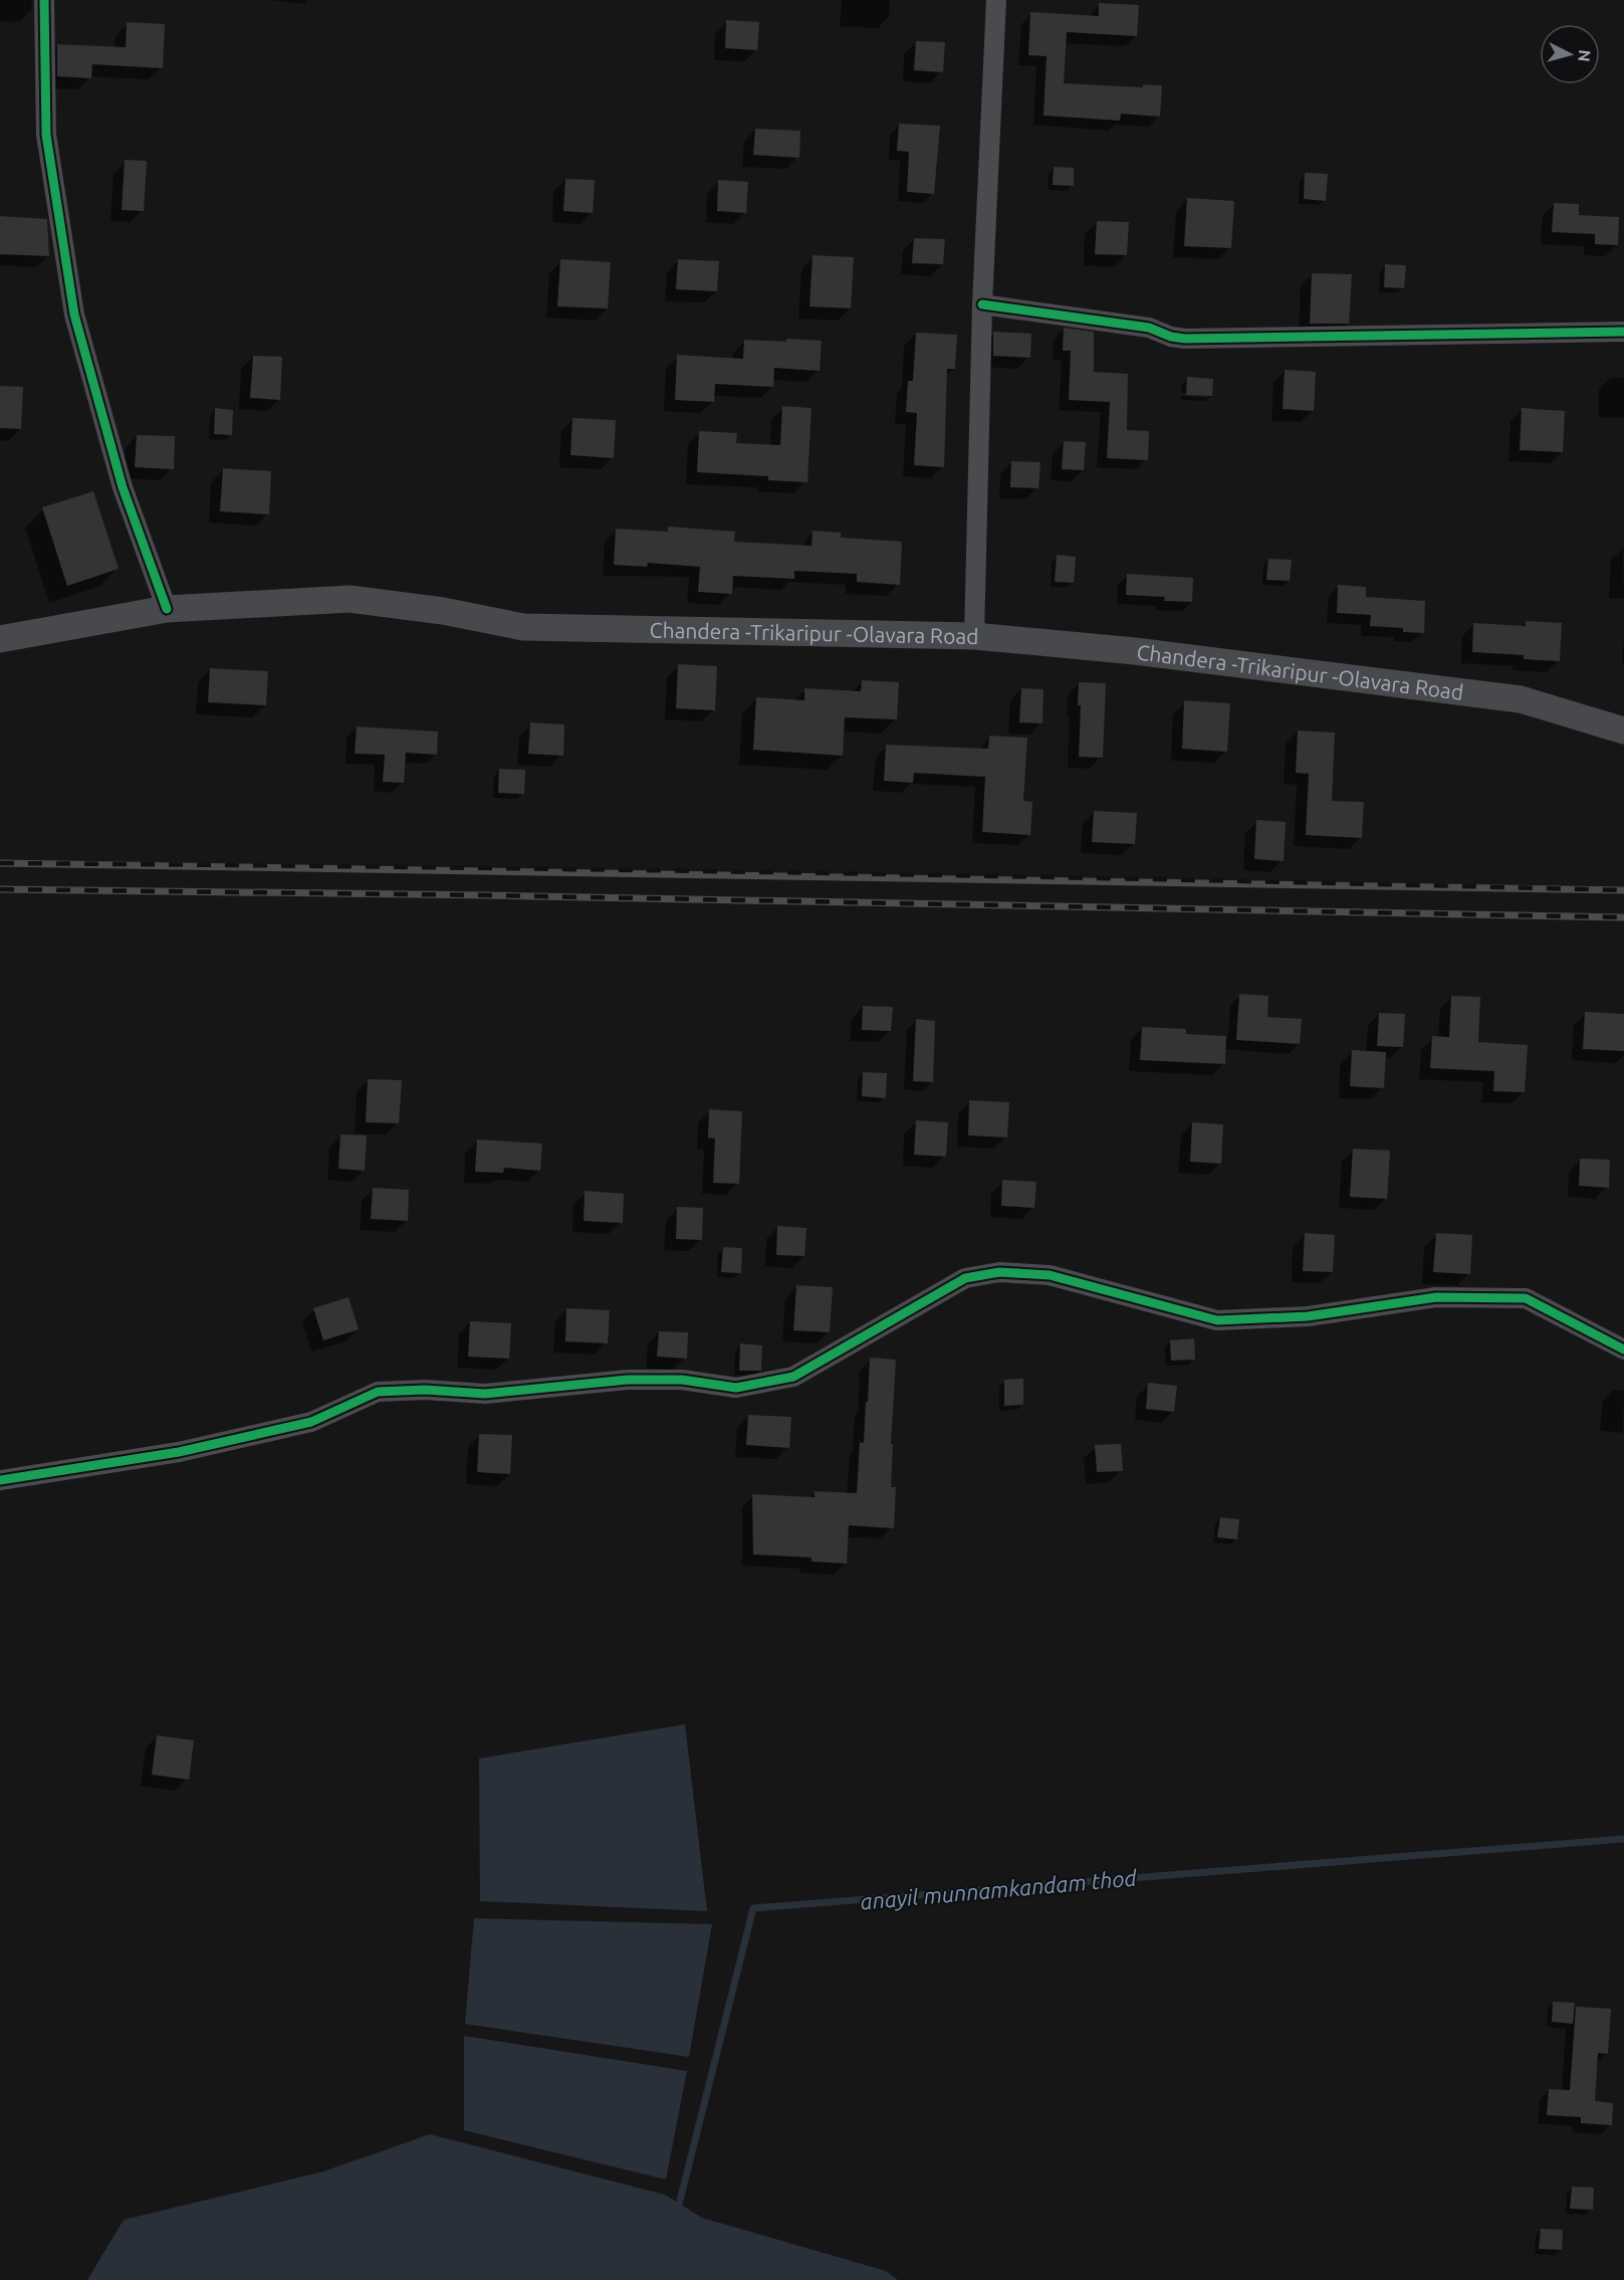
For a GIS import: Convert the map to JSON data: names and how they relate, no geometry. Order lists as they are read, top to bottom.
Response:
{
  "streets": {
    "main road": ["Chandera -Trikaripur -Olavara Road"]
  },
  "water": ["anayil munnamkandam thod"],
  "north": "right"
}
